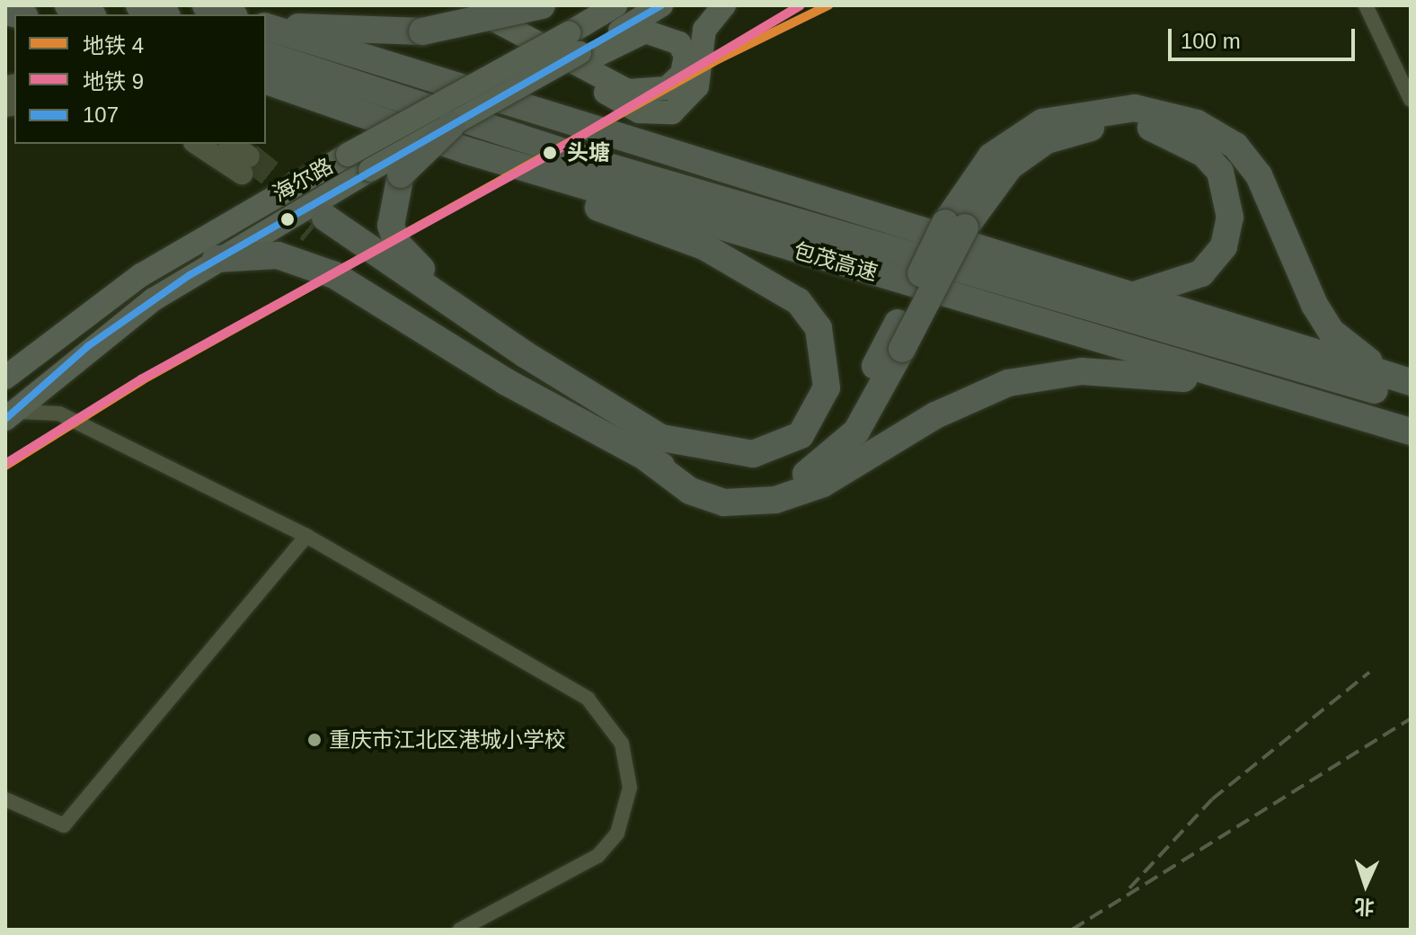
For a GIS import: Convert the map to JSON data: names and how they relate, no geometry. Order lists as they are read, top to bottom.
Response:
{
  "streets": {
    "highway": ["包茂高速"],
    "main road": ["海尔路"]
  },
  "places": ["头塘", "重庆市江北区港城小学校"],
  "lines": ["metro line 4", "metro line 9", "transit line 107"],
  "legend": ["地铁 4", "地铁 9", "107"],
  "scale_bar": "100 m",
  "north": "bottom"
}
